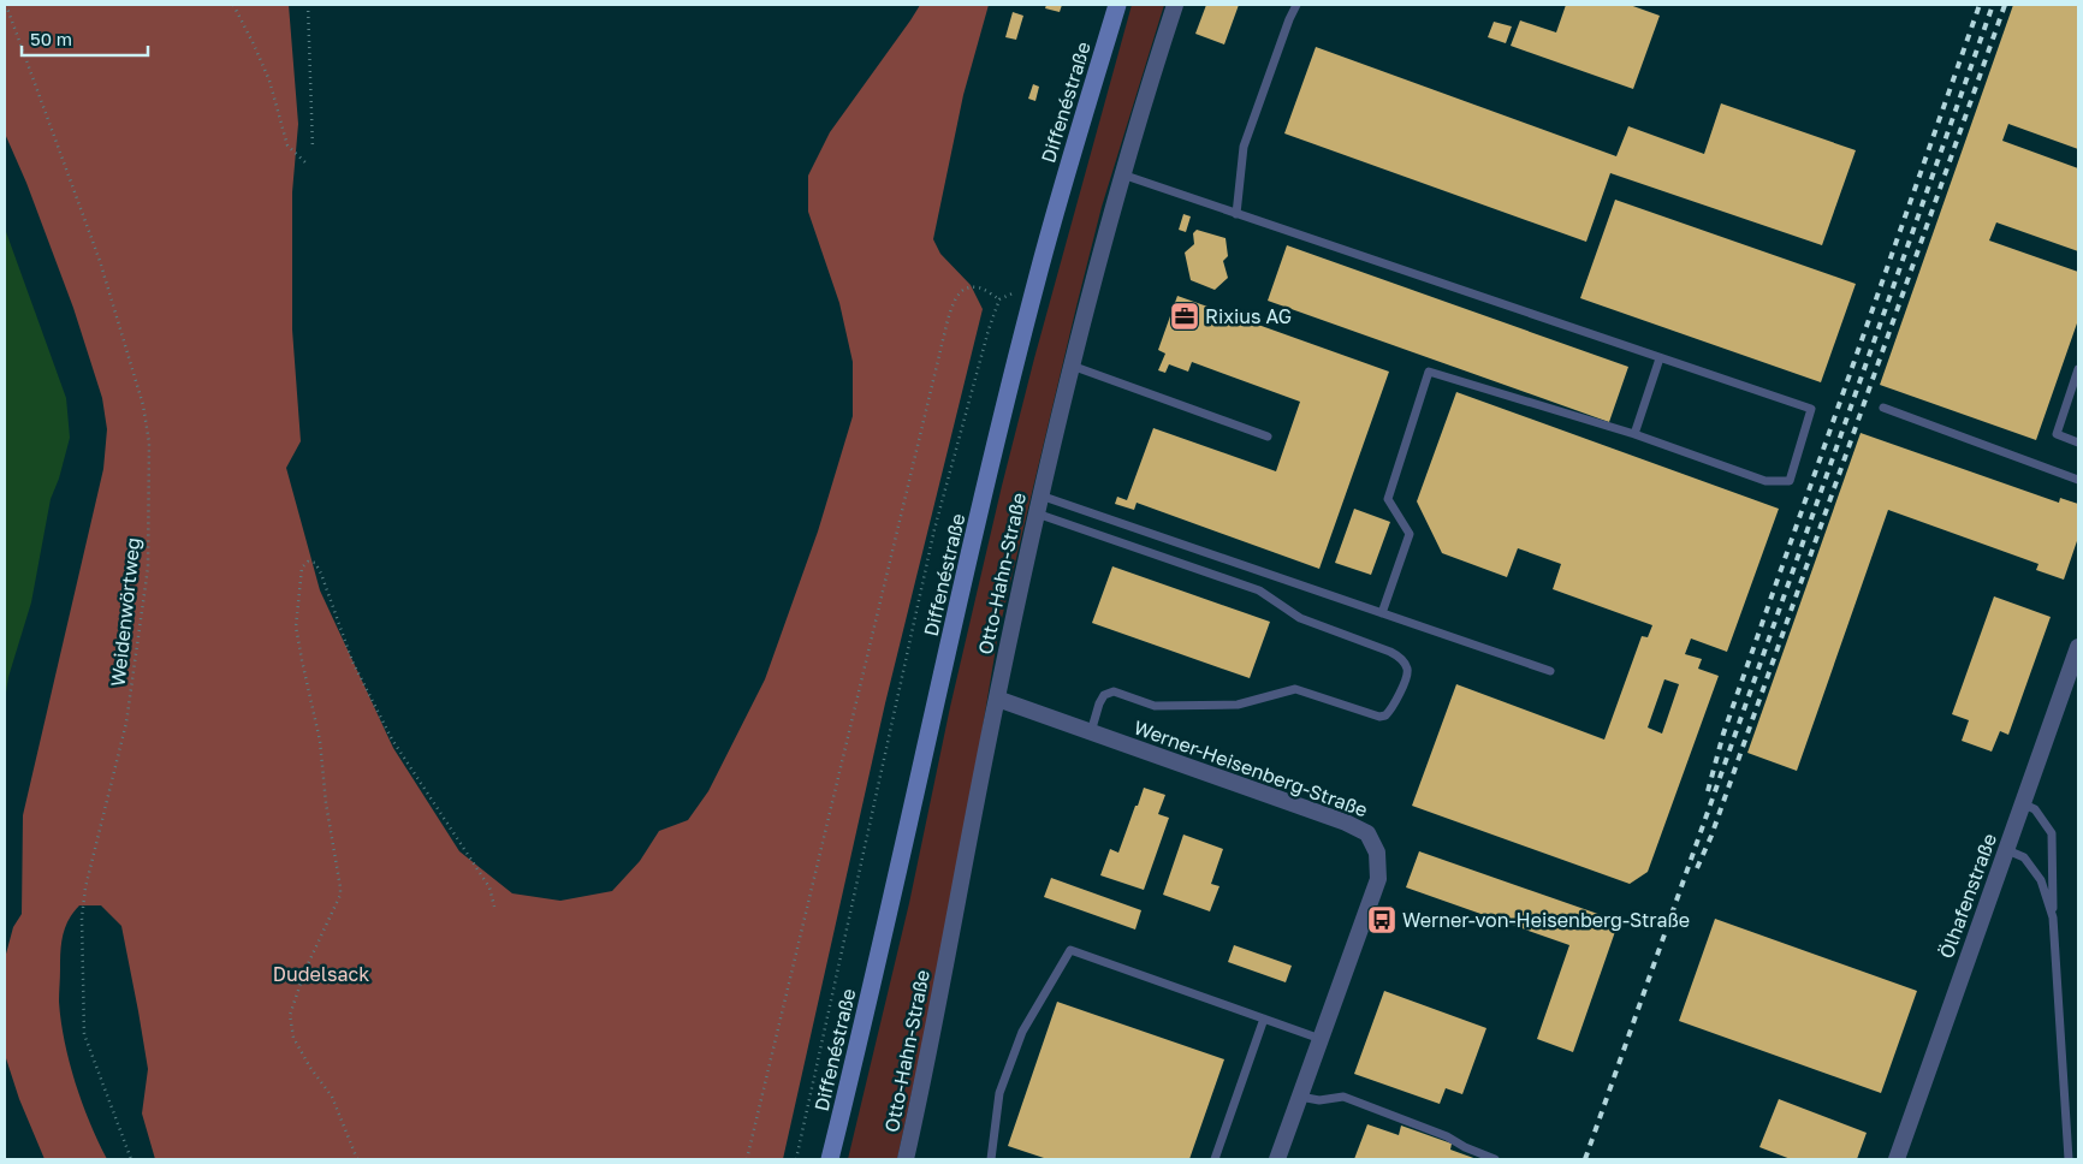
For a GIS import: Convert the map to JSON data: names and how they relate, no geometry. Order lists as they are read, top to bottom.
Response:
{
  "streets": {
    "main road": ["Diffenéstraße"],
    "street": ["Otto-Hahn-Straße", "Werner-Heisenberg-Straße", "Ölhafenstraße"],
    "path": ["Weidenwörtweg"]
  },
  "crossings": [
    ["Otto-Hahn-Straße", "Werner-Heisenberg-Straße"]
  ],
  "parks": ["Dudelsack"],
  "places": {
    "office": ["Rixius AG"],
    "bus stop": ["Werner-von-Heisenberg-Straße"]
  },
  "scale_bar": "50 m"
}
